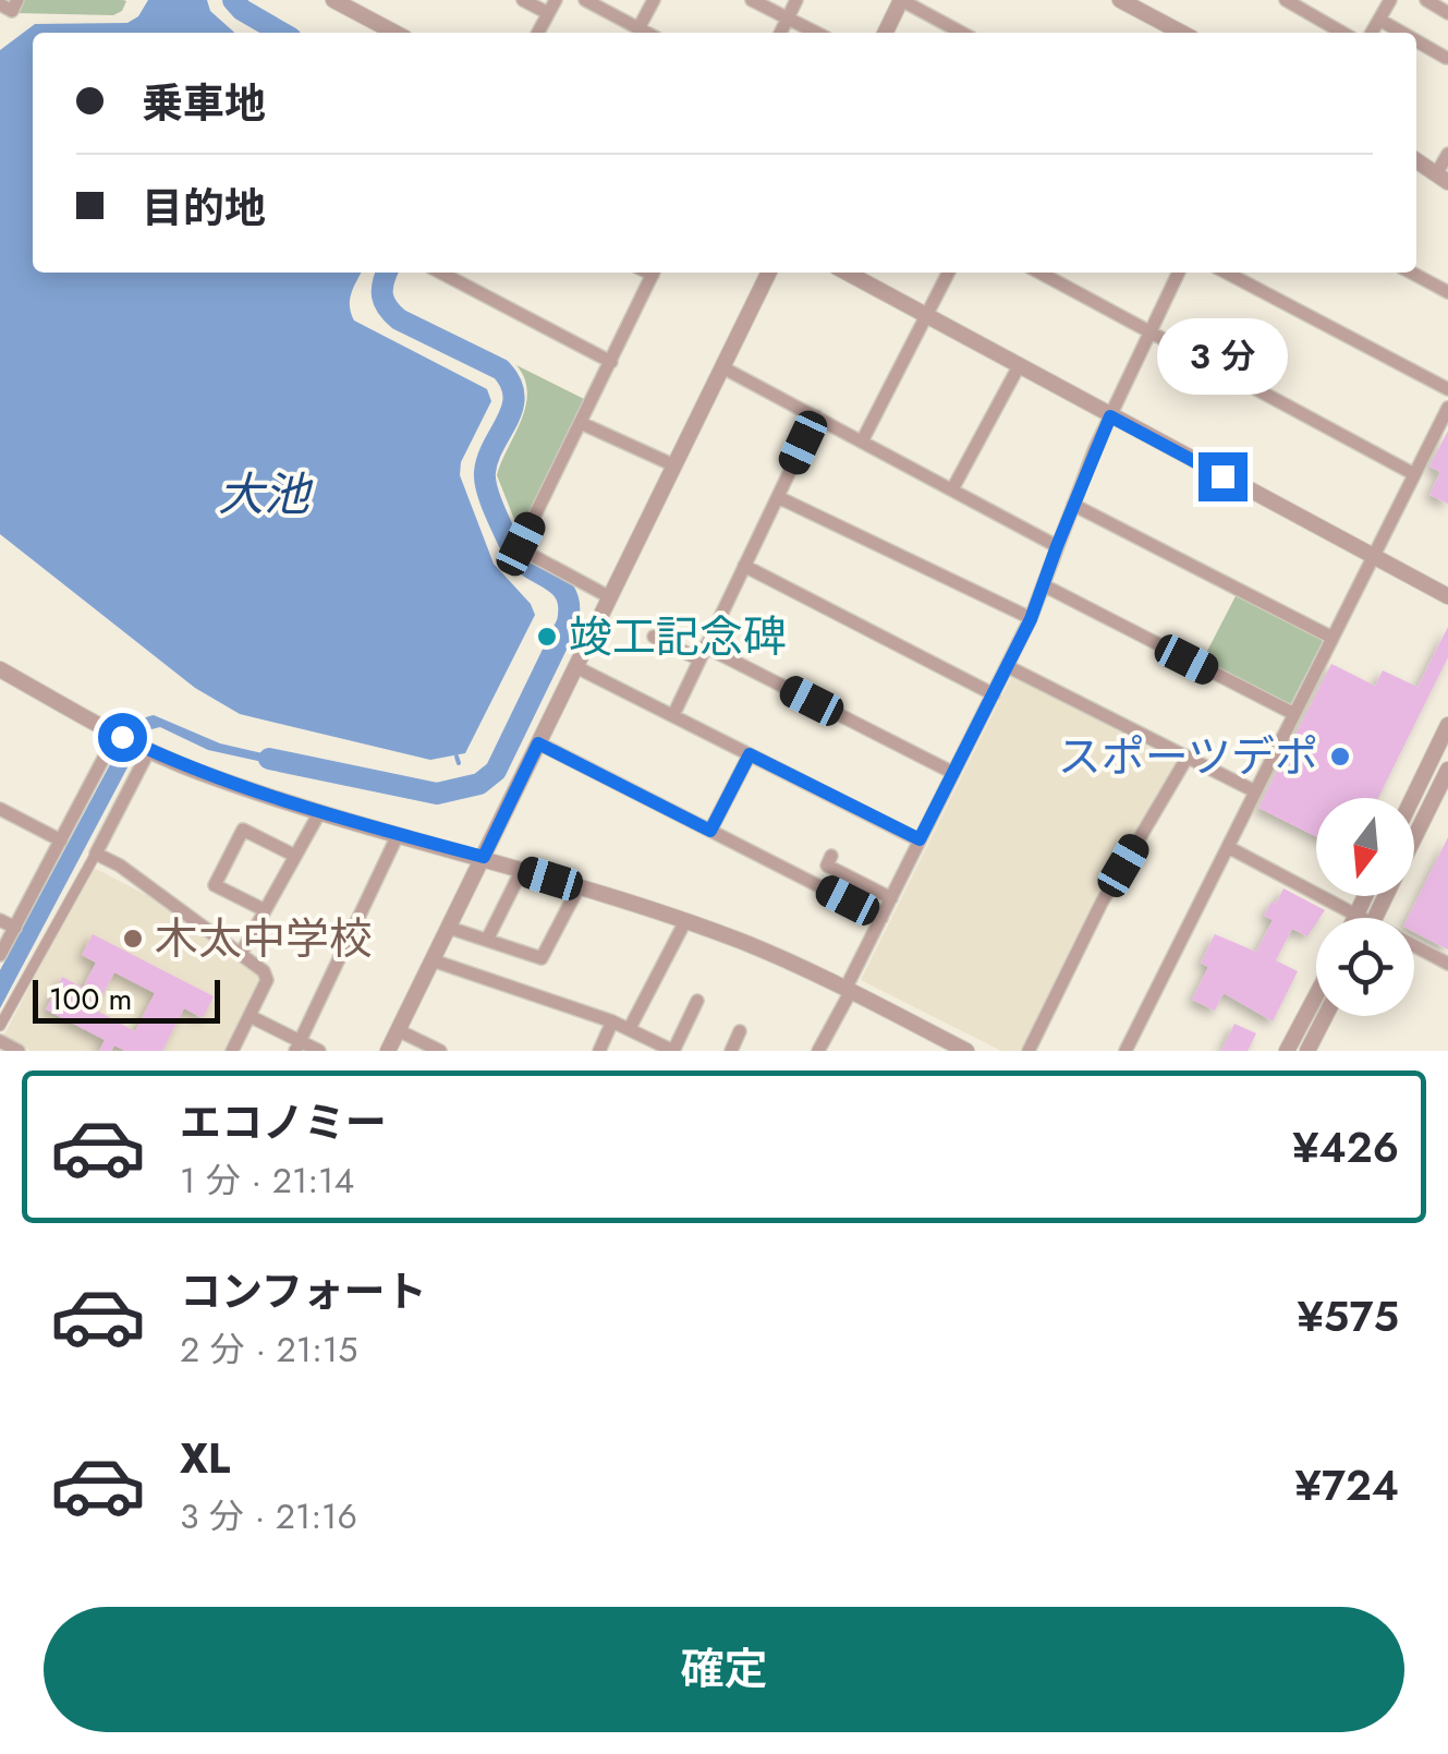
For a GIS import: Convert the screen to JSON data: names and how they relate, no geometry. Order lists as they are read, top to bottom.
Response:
{
  "water": ["大池"],
  "places": ["竣工記念碑", "スポーツデポ", "木太中学校"],
  "scale_bar": "100 m",
  "north": "bottom",
  "page": {
    "banner": ["乗車地", "目的地"],
    "bubble": "3 分",
    "scale": "100 m",
    "list": [
      {
        "name": "エコノミー",
        "note": "1 分 · 21:14",
        "value": "¥426"
      },
      {
        "name": "コンフォート",
        "note": "2 分 · 21:15",
        "value": "¥575"
      },
      {
        "name": "XL",
        "note": "3 分 · 21:16",
        "value": "¥724"
      }
    ],
    "buttons": "確定"
  }
}
